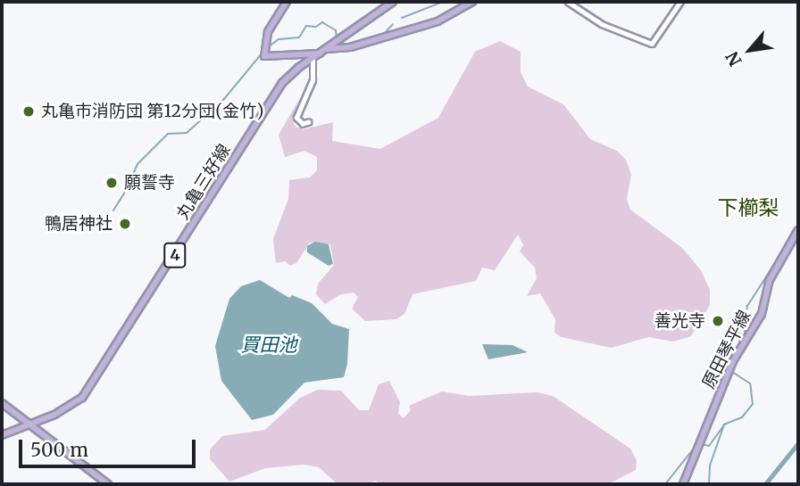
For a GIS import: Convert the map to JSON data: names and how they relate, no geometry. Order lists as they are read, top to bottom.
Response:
{
  "streets": {
    "main road": ["丸亀三好線", "4", "原田琴平線"]
  },
  "districts": ["下櫛梨"],
  "water": ["買田池"],
  "places": [
    "丸亀市消防団 第12分団(金竹)",
    "願誓寺",
    "鴨居神社",
    "善光寺"
  ],
  "scale_bar": "500 m",
  "north": "bottom left"
}
